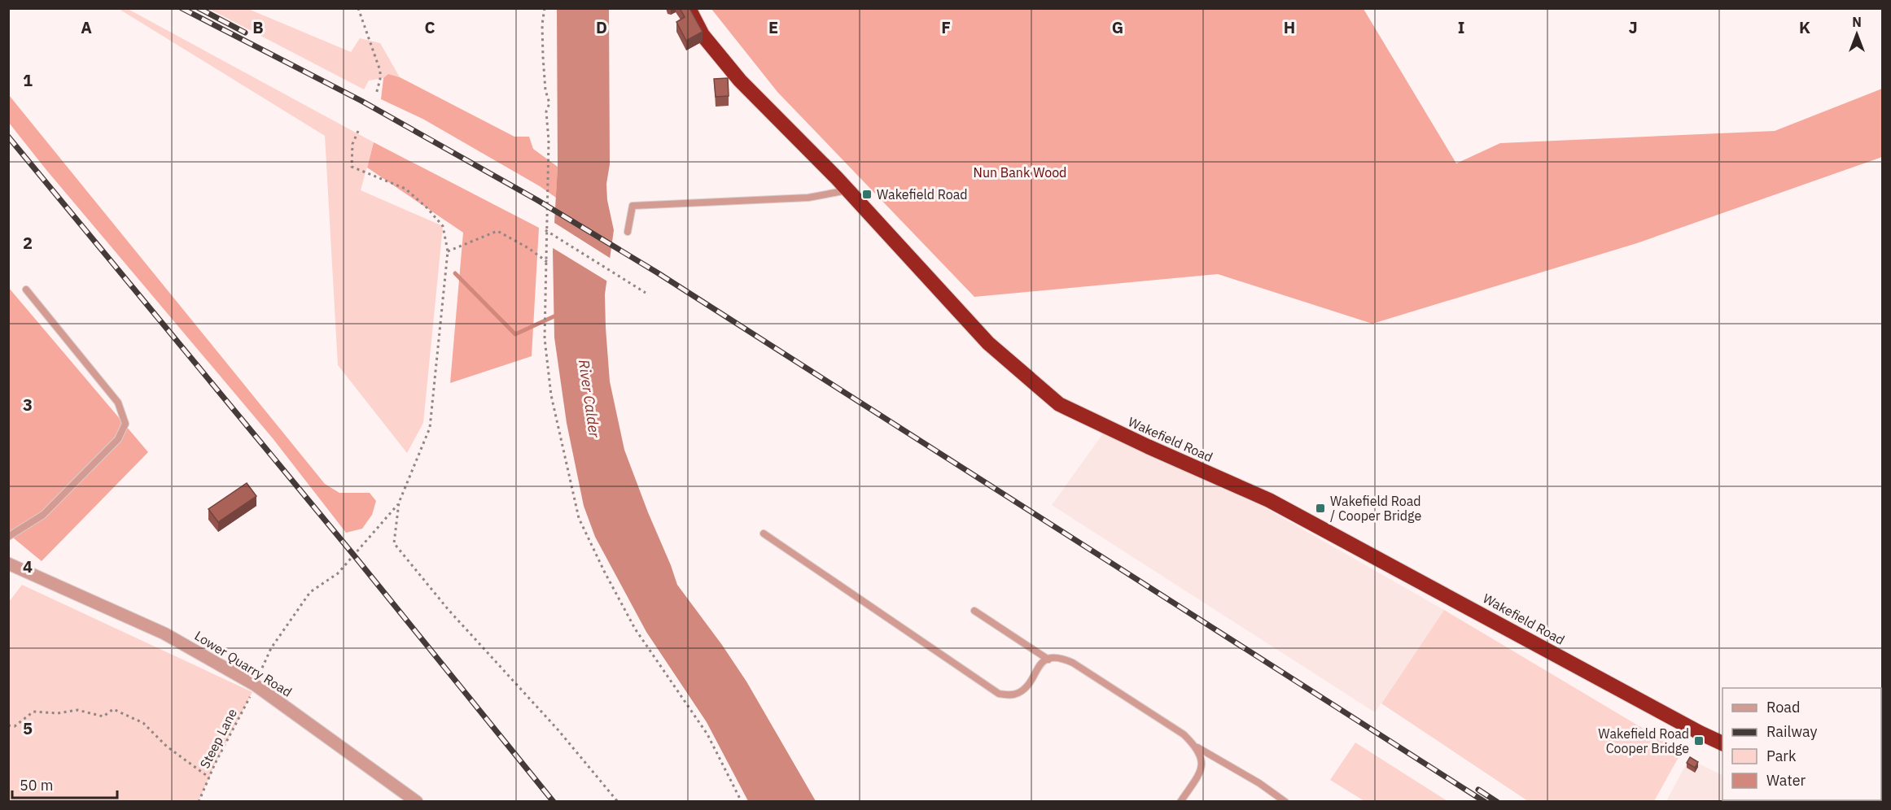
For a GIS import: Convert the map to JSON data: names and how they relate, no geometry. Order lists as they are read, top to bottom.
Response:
{
  "streets": {
    "highway": ["Wakefield Road"],
    "street": ["Lower Quarry Road"],
    "path": ["Steep Lane"]
  },
  "crossings": [
    ["Lower Quarry Road", "Steep Lane"]
  ],
  "water": ["River Calder"],
  "parks": ["Nun Bank Wood"],
  "places": {
    "transit": ["Wakefield Road", "Wakefield Road / Cooper Bridge", "Wakefield Road Cooper Bridge"]
  },
  "legend": [
    "Road",
    "Railway",
    "Park",
    "Water"
  ],
  "scale_bar": "50 m",
  "north": "top",
  "grid": {
    "columns": [
      "A",
      "B",
      "C",
      "D",
      "E",
      "F",
      "G",
      "H",
      "I",
      "J",
      "K"
    ],
    "rows": [
      "1",
      "2",
      "3",
      "4",
      "5"
    ]
  }
}
